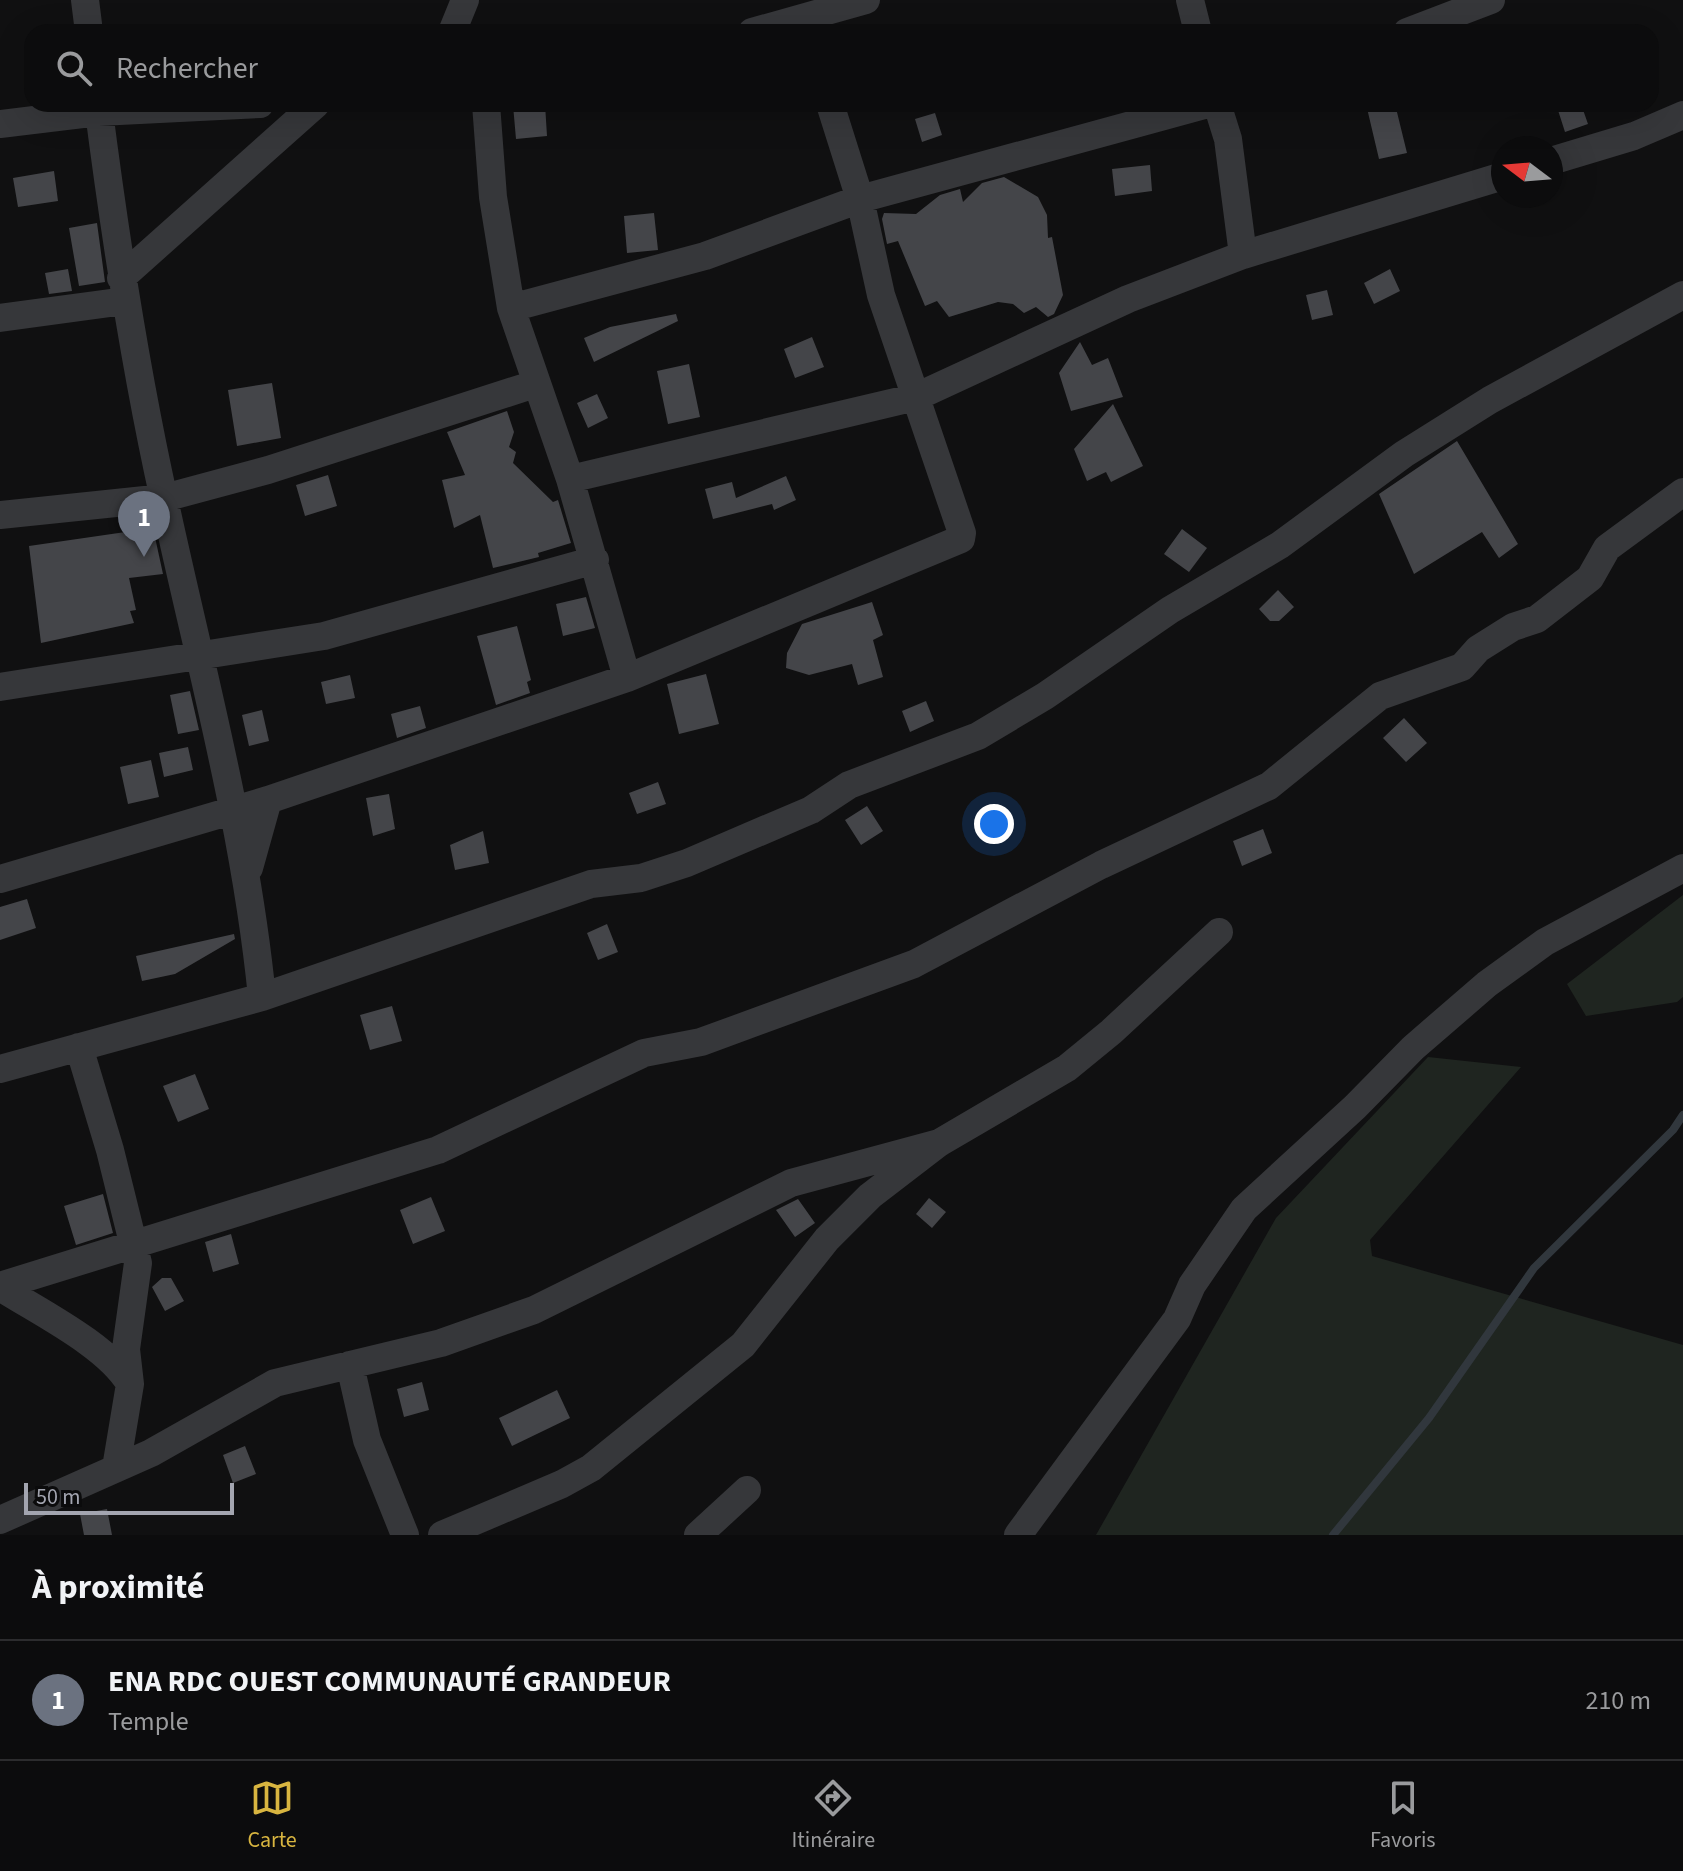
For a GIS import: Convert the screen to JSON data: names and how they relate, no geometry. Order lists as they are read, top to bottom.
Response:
{
  "scale_bar": "50 m",
  "north": "left",
  "page": {
    "search": "Rechercher",
    "pins": "1",
    "scale": "50 m",
    "heading": "À proximité",
    "list": [
      {
        "mark": "1",
        "name": "ENA RDC OUEST COMMUNAUTÉ GRANDEUR",
        "note": "Temple",
        "value": "210 m"
      }
    ],
    "nav": ["Carte", "Itinéraire", "Favoris"]
  }
}
